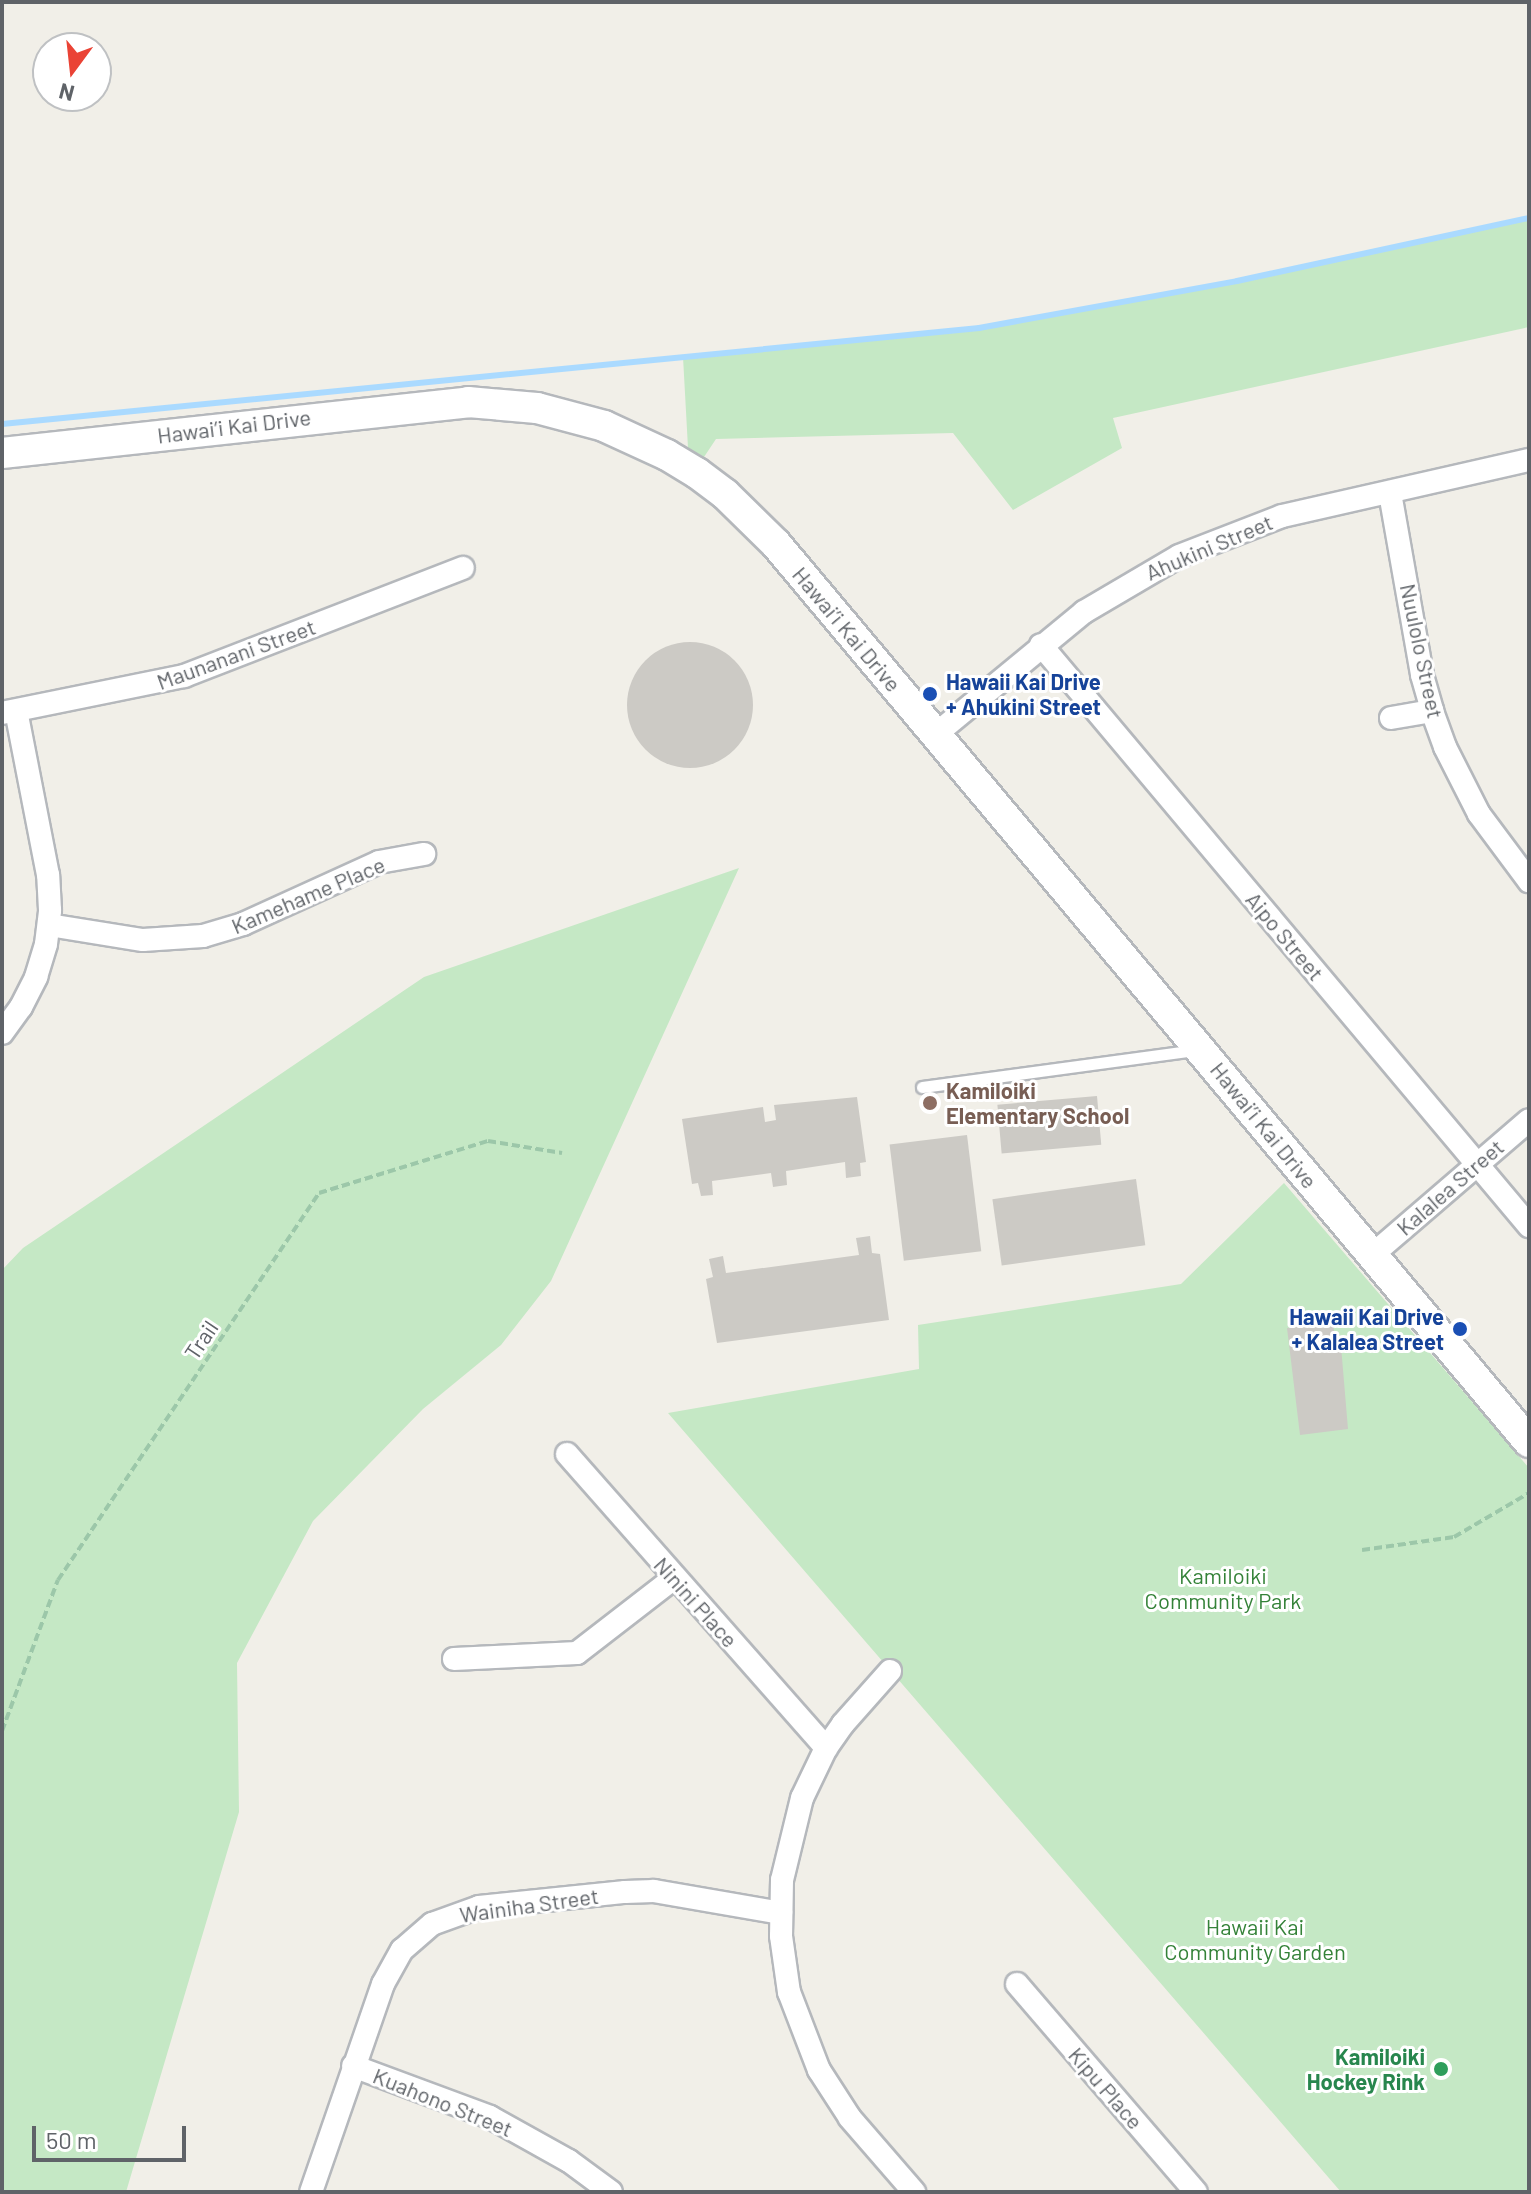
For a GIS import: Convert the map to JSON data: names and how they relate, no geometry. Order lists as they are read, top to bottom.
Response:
{
  "streets": {
    "main road": ["Hawai’i Kai Drive"],
    "street": [
      "Ahukini Street",
      "Nuulolo Street",
      "Maunanani Street",
      "Kamehame Place",
      "Aipo Street",
      "Kalalea Street",
      "Ninini Place",
      "Wainiha Street",
      "Kipu Place",
      "Kuahono Street"
    ],
    "path": ["Trail"]
  },
  "crossings": [
    ["Hawai’i Kai Drive", "Ahukini Street"],
    ["Hawai’i Kai Drive", "Kalalea Street"],
    ["Ahukini Street", "Nuulolo Street"],
    ["Ahukini Street", "Aipo Street"],
    ["Aipo Street", "Kalalea Street"],
    ["Wainiha Street", "Kuahono Street"]
  ],
  "parks": ["Kamiloiki Community Park", "Hawaii Kai Community Garden"],
  "places": [
    "Hawaii Kai Drive + Ahukini Street",
    "Kamiloiki Elementary School",
    "Hawaii Kai Drive + Kalalea Street",
    "Kamiloiki Hockey Rink"
  ],
  "scale_bar": "50 m",
  "north": "bottom"
}
